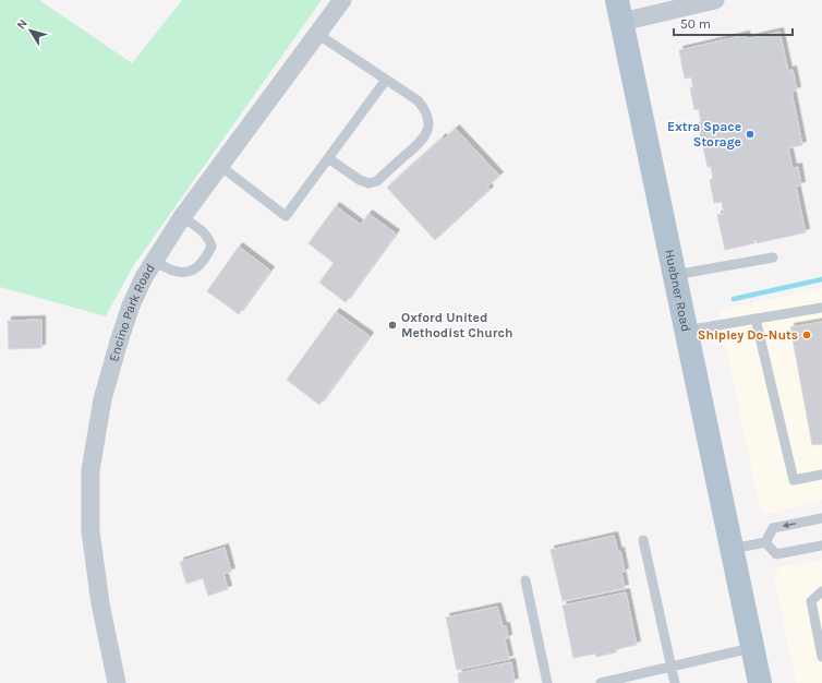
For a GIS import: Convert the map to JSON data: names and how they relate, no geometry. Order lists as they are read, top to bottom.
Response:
{
  "streets": {
    "main road": ["Huebner Road"],
    "street": ["Encino Park Road"]
  },
  "places": ["Extra Space Storage", "Oxford United Methodist Church", "Shipley Do-Nuts"],
  "scale_bar": "50 m",
  "north": "top left"
}
